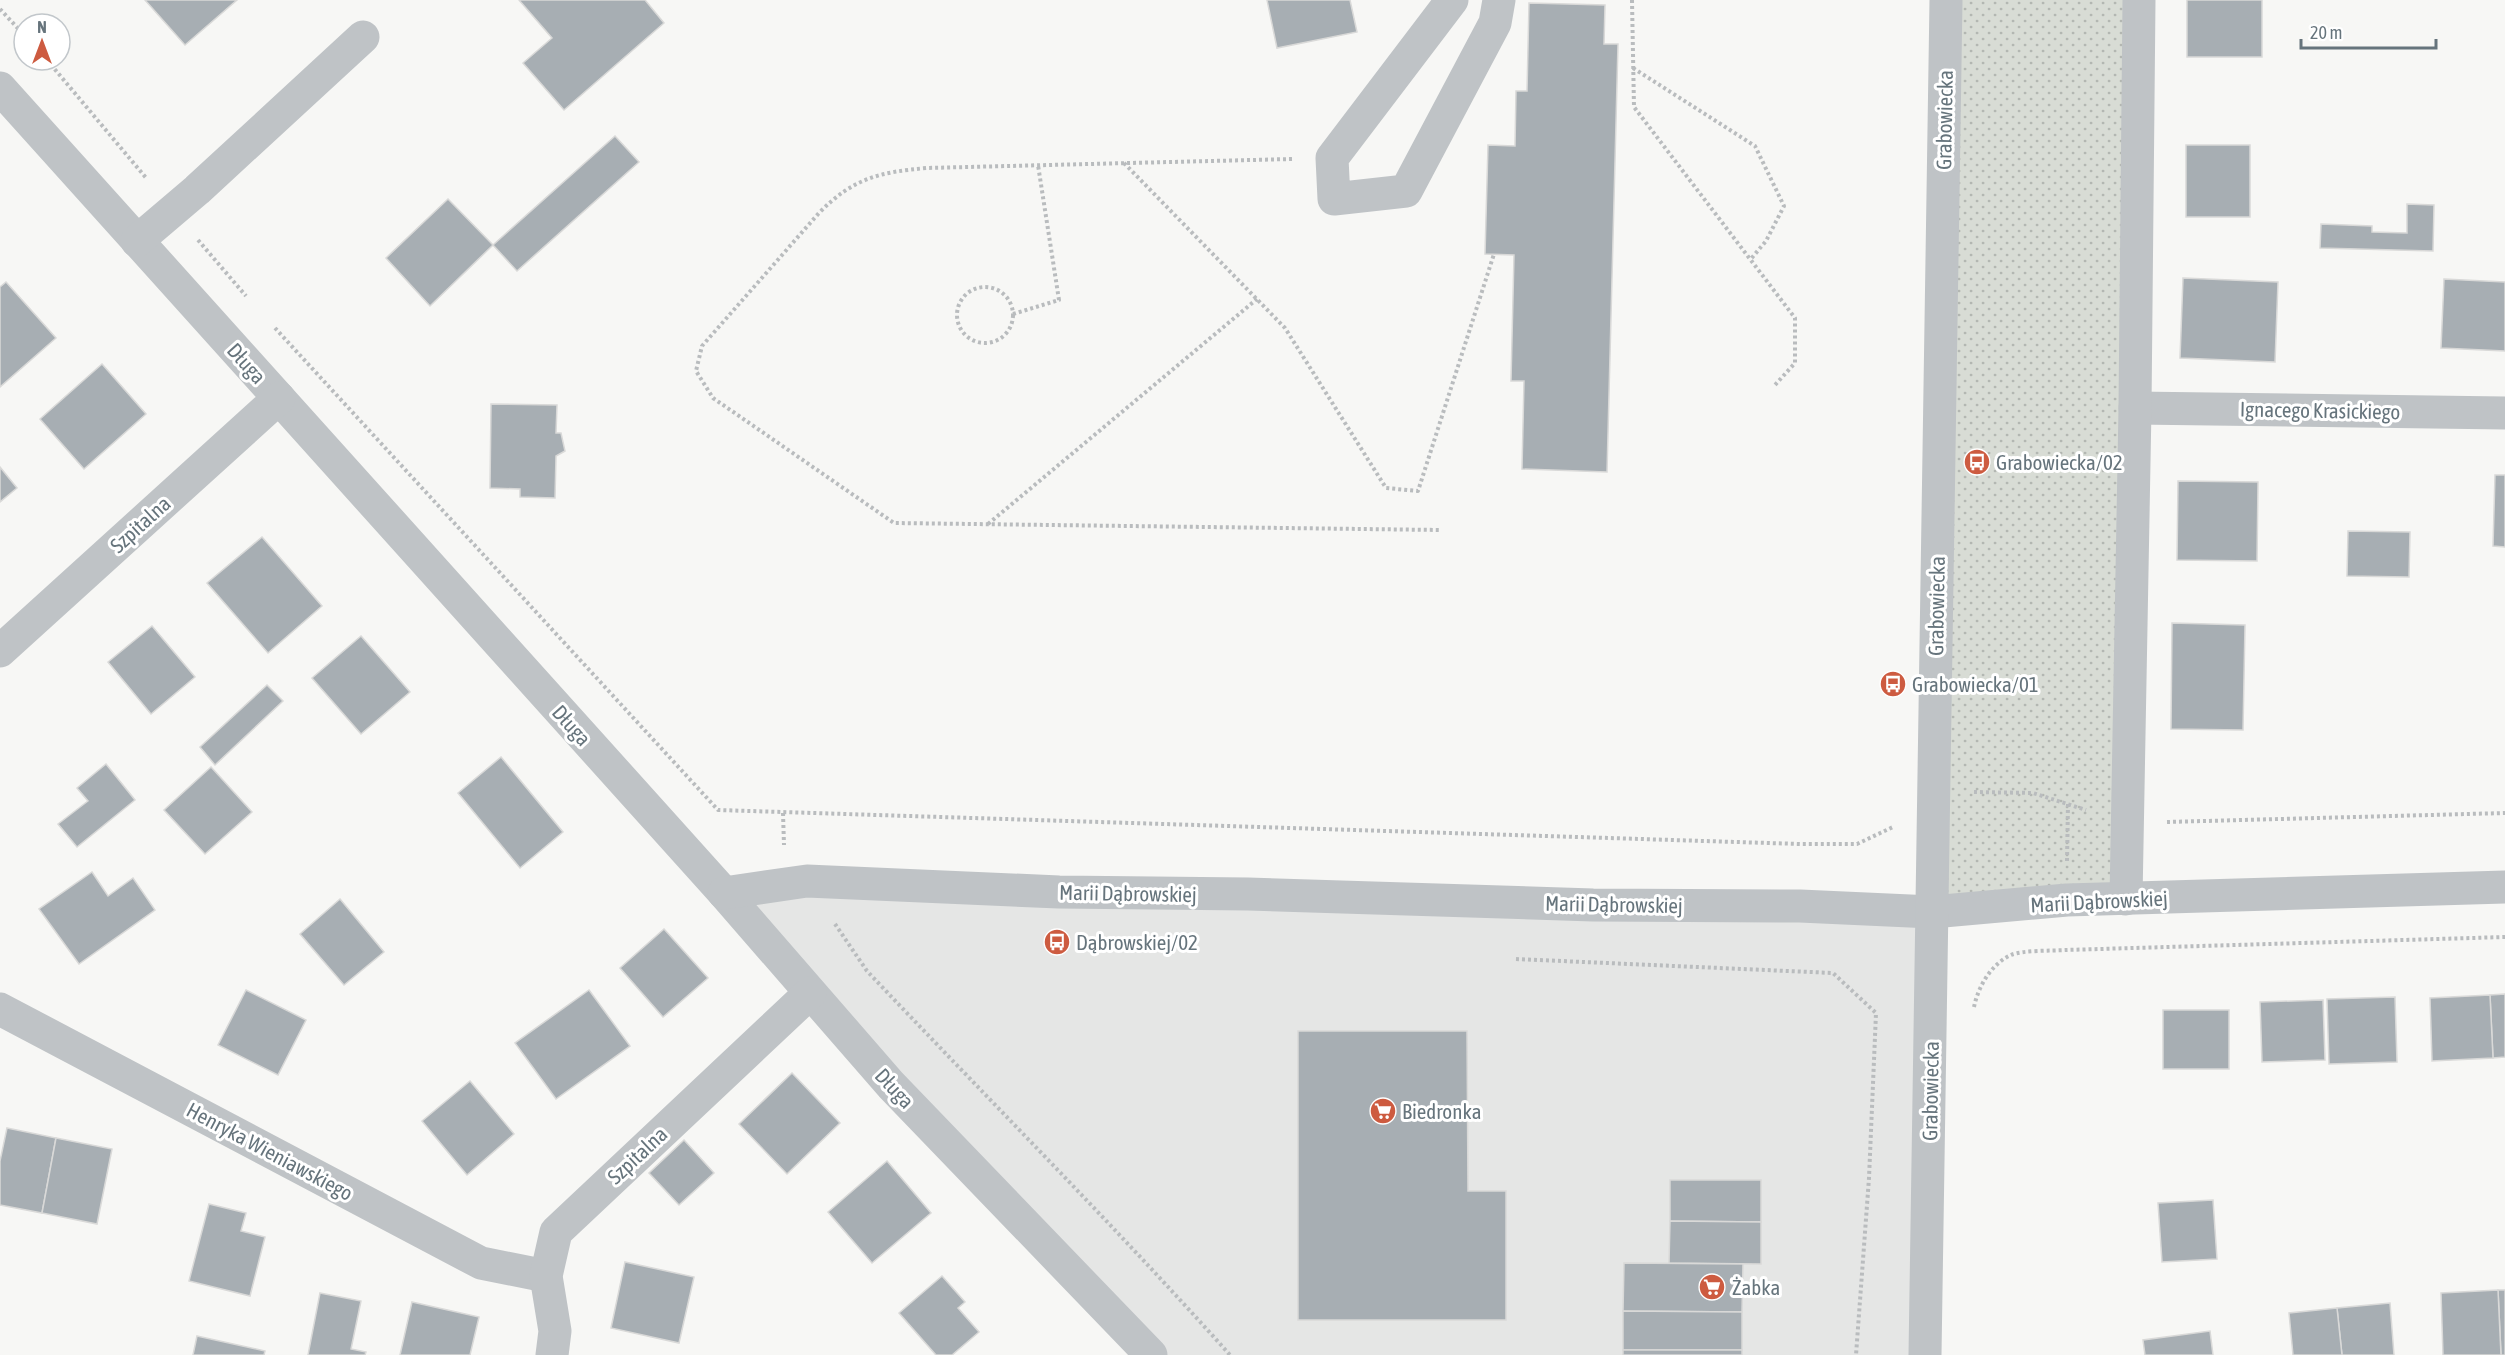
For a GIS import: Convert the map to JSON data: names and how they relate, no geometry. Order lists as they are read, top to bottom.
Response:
{
  "streets": {
    "street": [
      "Grabowiecka",
      "Długa",
      "Ignacego Krasickiego",
      "Szpitalna",
      "Marii Dąbrowskiej",
      "Henryka Wieniawskiego"
    ]
  },
  "crossings": [
    ["Grabowiecka", "Marii Dąbrowskiej"],
    ["Długa", "Szpitalna"],
    ["Długa", "Marii Dąbrowskiej"],
    ["Szpitalna", "Henryka Wieniawskiego"]
  ],
  "places": {
    "bus stop": ["Grabowiecka/02", "Grabowiecka/01", "Dąbrowskiej/02"],
    "supermarket": ["Biedronka", "Żabka"]
  },
  "scale_bar": "20 m",
  "north": "top"
}
